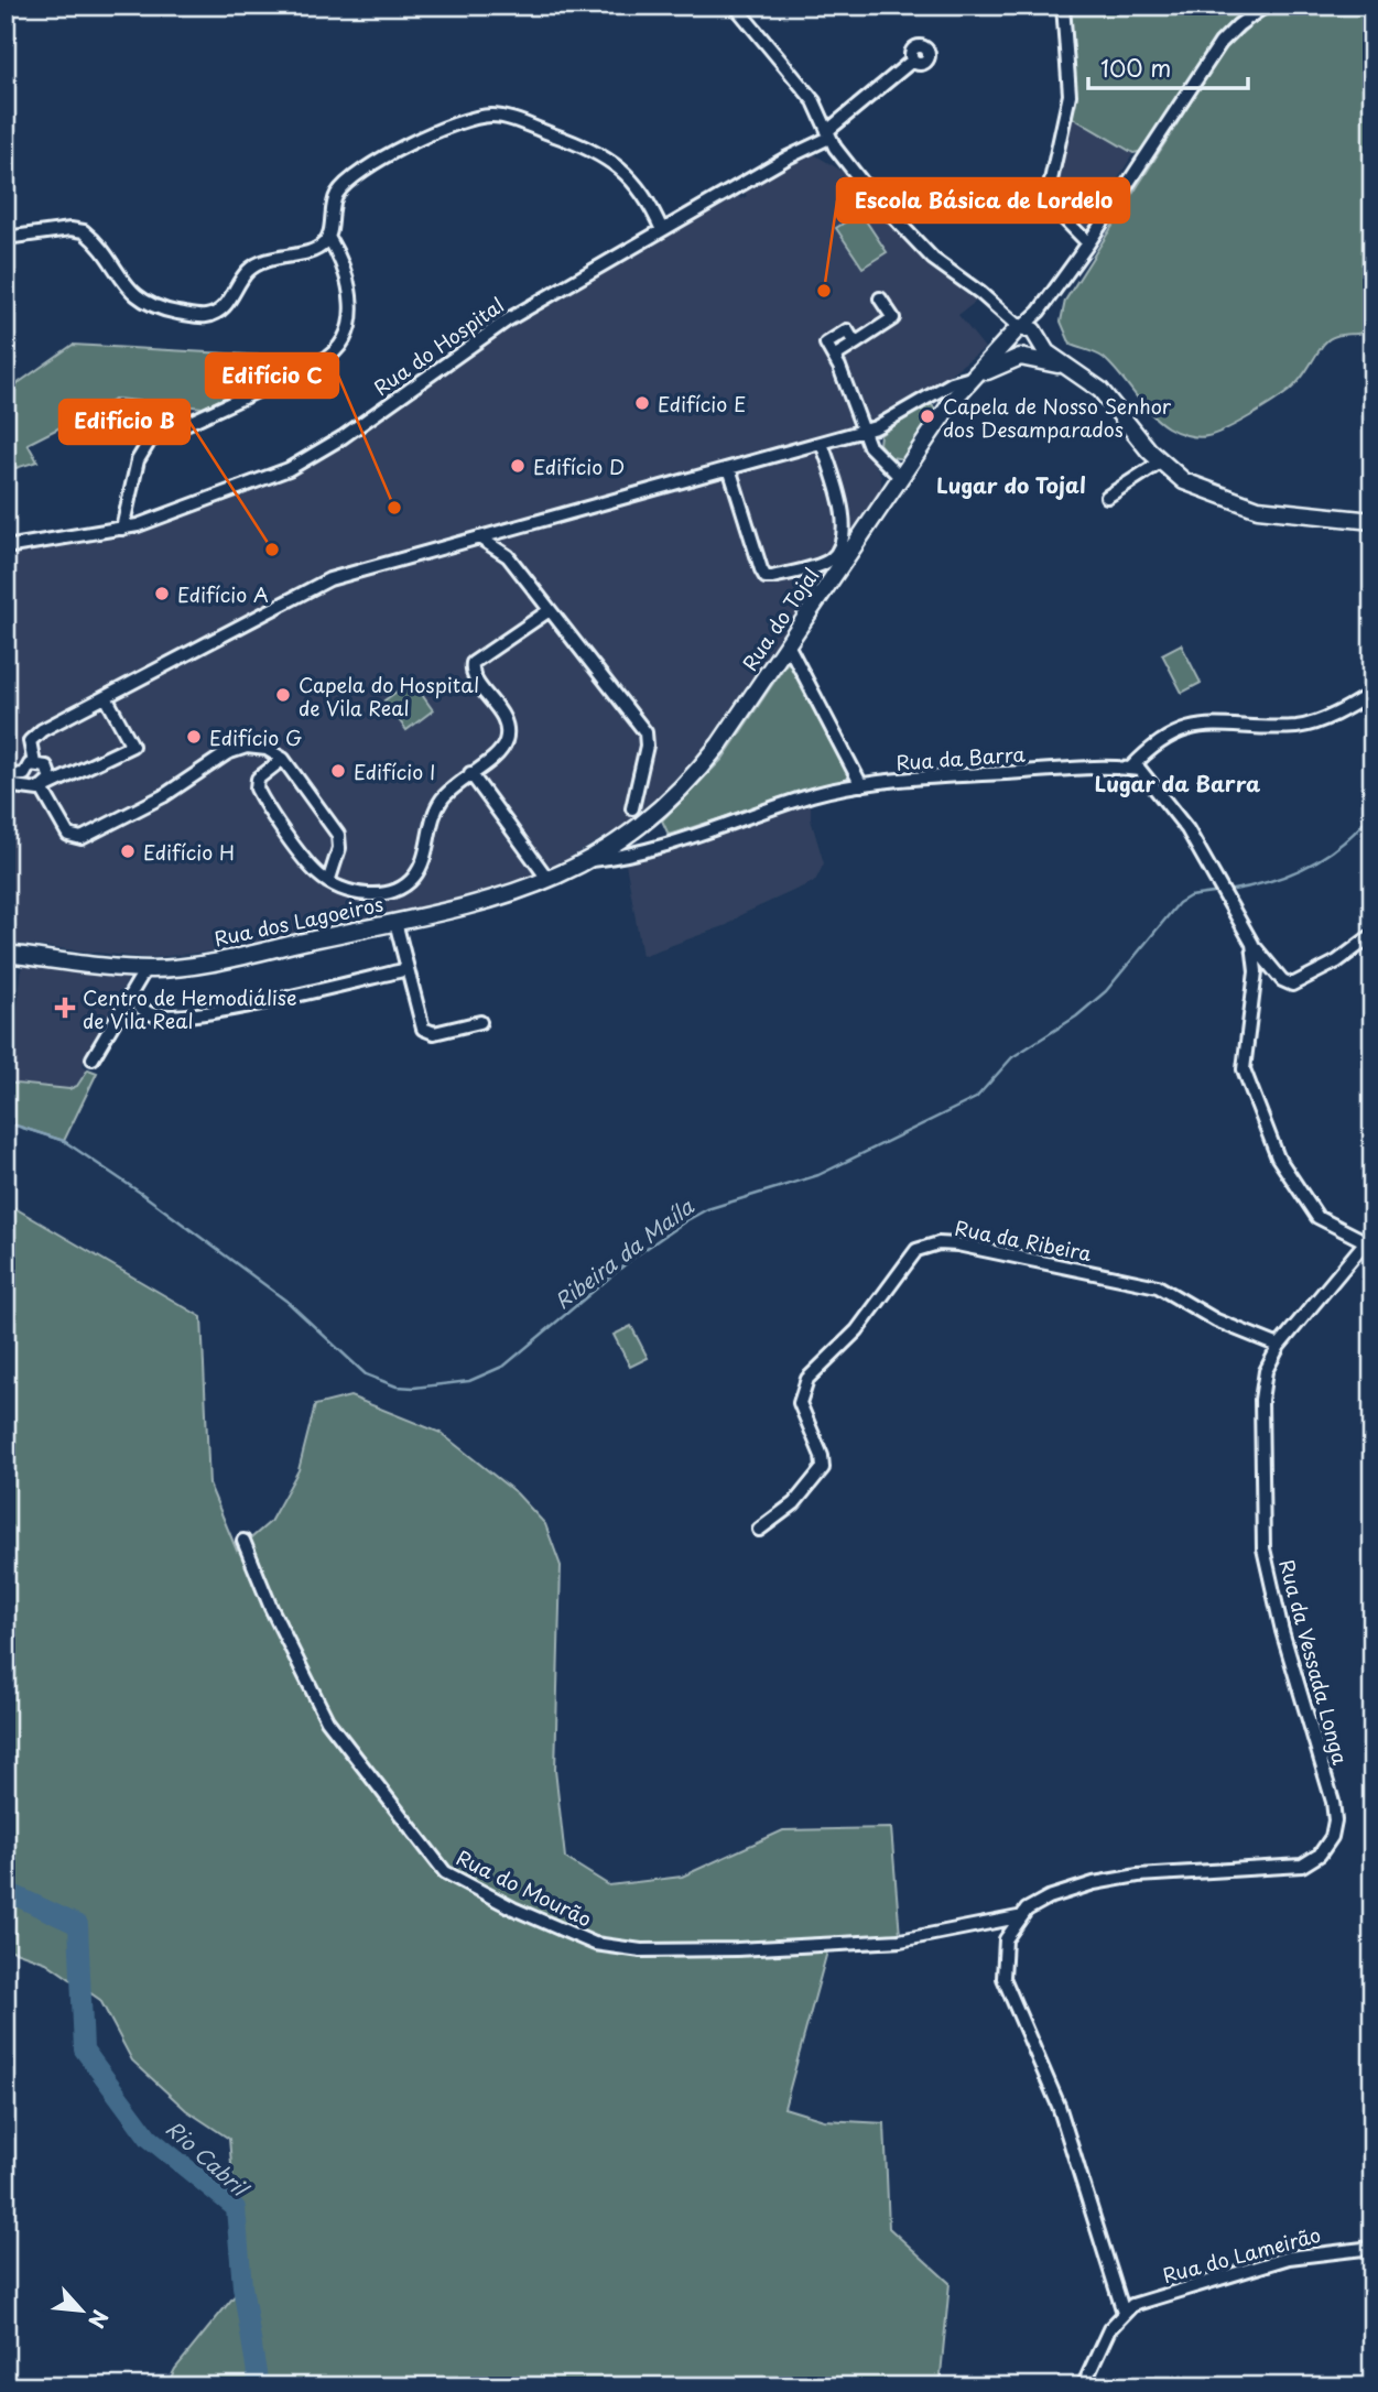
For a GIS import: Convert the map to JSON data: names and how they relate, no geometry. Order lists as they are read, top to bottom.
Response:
{
  "streets": {
    "main road": ["Rua do Tojal", "Rua dos Lagoeiros"],
    "street": [
      "Rua do Hospital",
      "Rua da Barra",
      "Rua da Ribeira",
      "Rua da Vessada Longa",
      "Rua do Mourão",
      "Rua do Lameirão"
    ]
  },
  "crossings": [
    ["Rua do Tojal", "Rua da Barra"],
    ["Rua do Tojal", "Rua dos Lagoeiros"],
    ["Rua da Barra", "Rua dos Lagoeiros"],
    ["Rua da Ribeira", "Rua da Vessada Longa"],
    ["Rua da Vessada Longa", "Rua do Mourão"]
  ],
  "districts": ["Lugar do Tojal", "Lugar da Barra"],
  "water": ["Ribeira da Maíla", "Rio Cabril"],
  "places": {
    "other": [
      "Escola Básica de Lordelo",
      "Edifício E",
      "Capela de Nosso Senhor dos Desamparados",
      "Edifício D",
      "Edifício C",
      "Edifício B",
      "Edifício A",
      "Capela do Hospital de Vila Real",
      "Edifício G",
      "Edifício I",
      "Edifício H"
    ],
    "health": ["Centro de Hemodiálise de Vila Real"]
  },
  "scale_bar": "100 m",
  "north": "bottom right"
}
